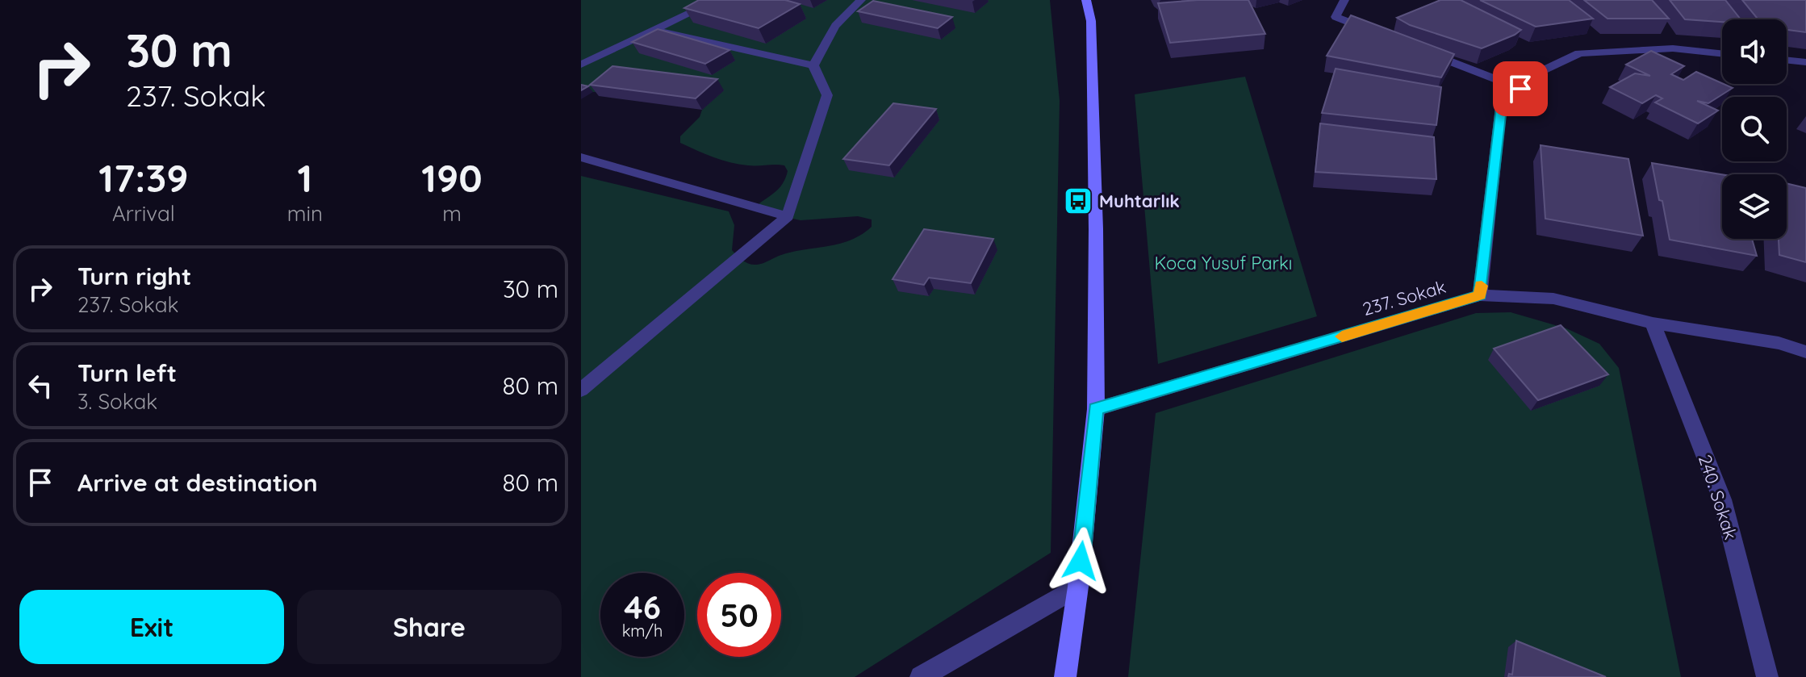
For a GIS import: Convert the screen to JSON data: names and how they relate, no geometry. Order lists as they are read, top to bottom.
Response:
{
  "streets": {
    "street": ["237. Sokak", "240. Sokak"]
  },
  "crossings": [
    ["237. Sokak", "240. Sokak"]
  ],
  "parks": ["Koca Yusuf Parkı"],
  "places": {
    "bus stop": ["Muhtarlık"]
  },
  "page": {
    "turn": ["30 m", "237. Sokak"],
    "eta": [
      "17:39",
      "Arrival",
      "1",
      "min",
      "190",
      "m"
    ],
    "list": [
      {
        "name": "Turn right",
        "note": "237. Sokak",
        "value": "30 m"
      },
      {
        "name": "Turn left",
        "note": "3. Sokak",
        "value": "80 m"
      },
      {
        "name": "Arrive at destination",
        "value": "80 m"
      }
    ],
    "speed": "46 km/h",
    "limit": "50",
    "buttons": ["Exit", "Share"]
  }
}
